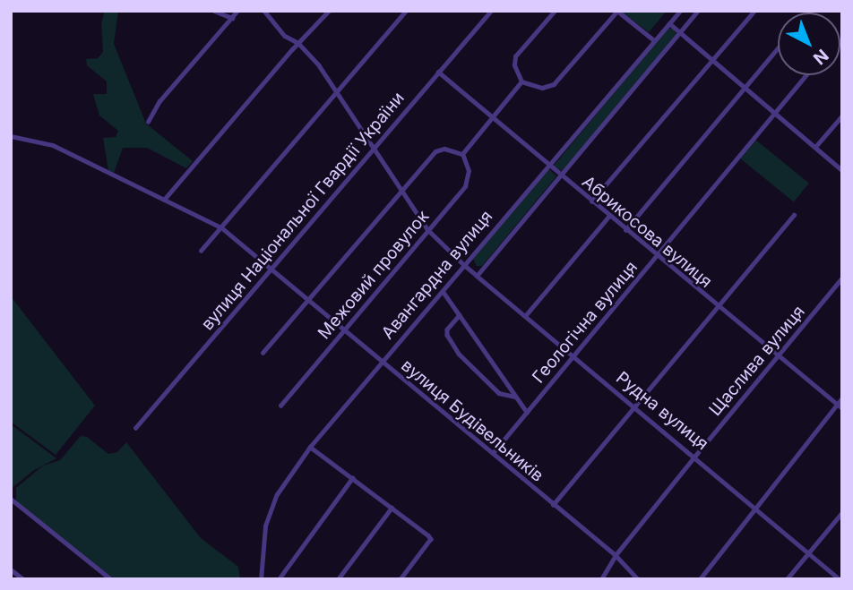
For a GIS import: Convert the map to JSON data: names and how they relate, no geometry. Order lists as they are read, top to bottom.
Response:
{
  "streets": {
    "street": [
      "вулиця Національної Гвардії України",
      "Абрикосова вулиця",
      "Межовий провулок",
      "Авангардна вулиця",
      "Геологічна вулиця",
      "Щаслива вулиця",
      "Рудна вулиця",
      "вулиця Будівельників"
    ]
  },
  "crossings": [
    ["вулиця Національної Гвардії України", "Абрикосова вулиця"],
    ["вулиця Національної Гвардії України", "вулиця Будівельників"],
    ["Абрикосова вулиця", "Авангардна вулиця"],
    ["Абрикосова вулиця", "Геологічна вулиця"],
    ["Абрикосова вулиця", "Щаслива вулиця"],
    ["Межовий провулок", "вулиця Будівельників"],
    ["Авангардна вулиця", "Рудна вулиця"],
    ["Авангардна вулиця", "вулиця Будівельників"],
    ["Геологічна вулиця", "Рудна вулиця"],
    ["Геологічна вулиця", "вулиця Будівельників"],
    ["Щаслива вулиця", "Рудна вулиця"],
    ["Щаслива вулиця", "вулиця Будівельників"]
  ],
  "north": "bottom right"
}
